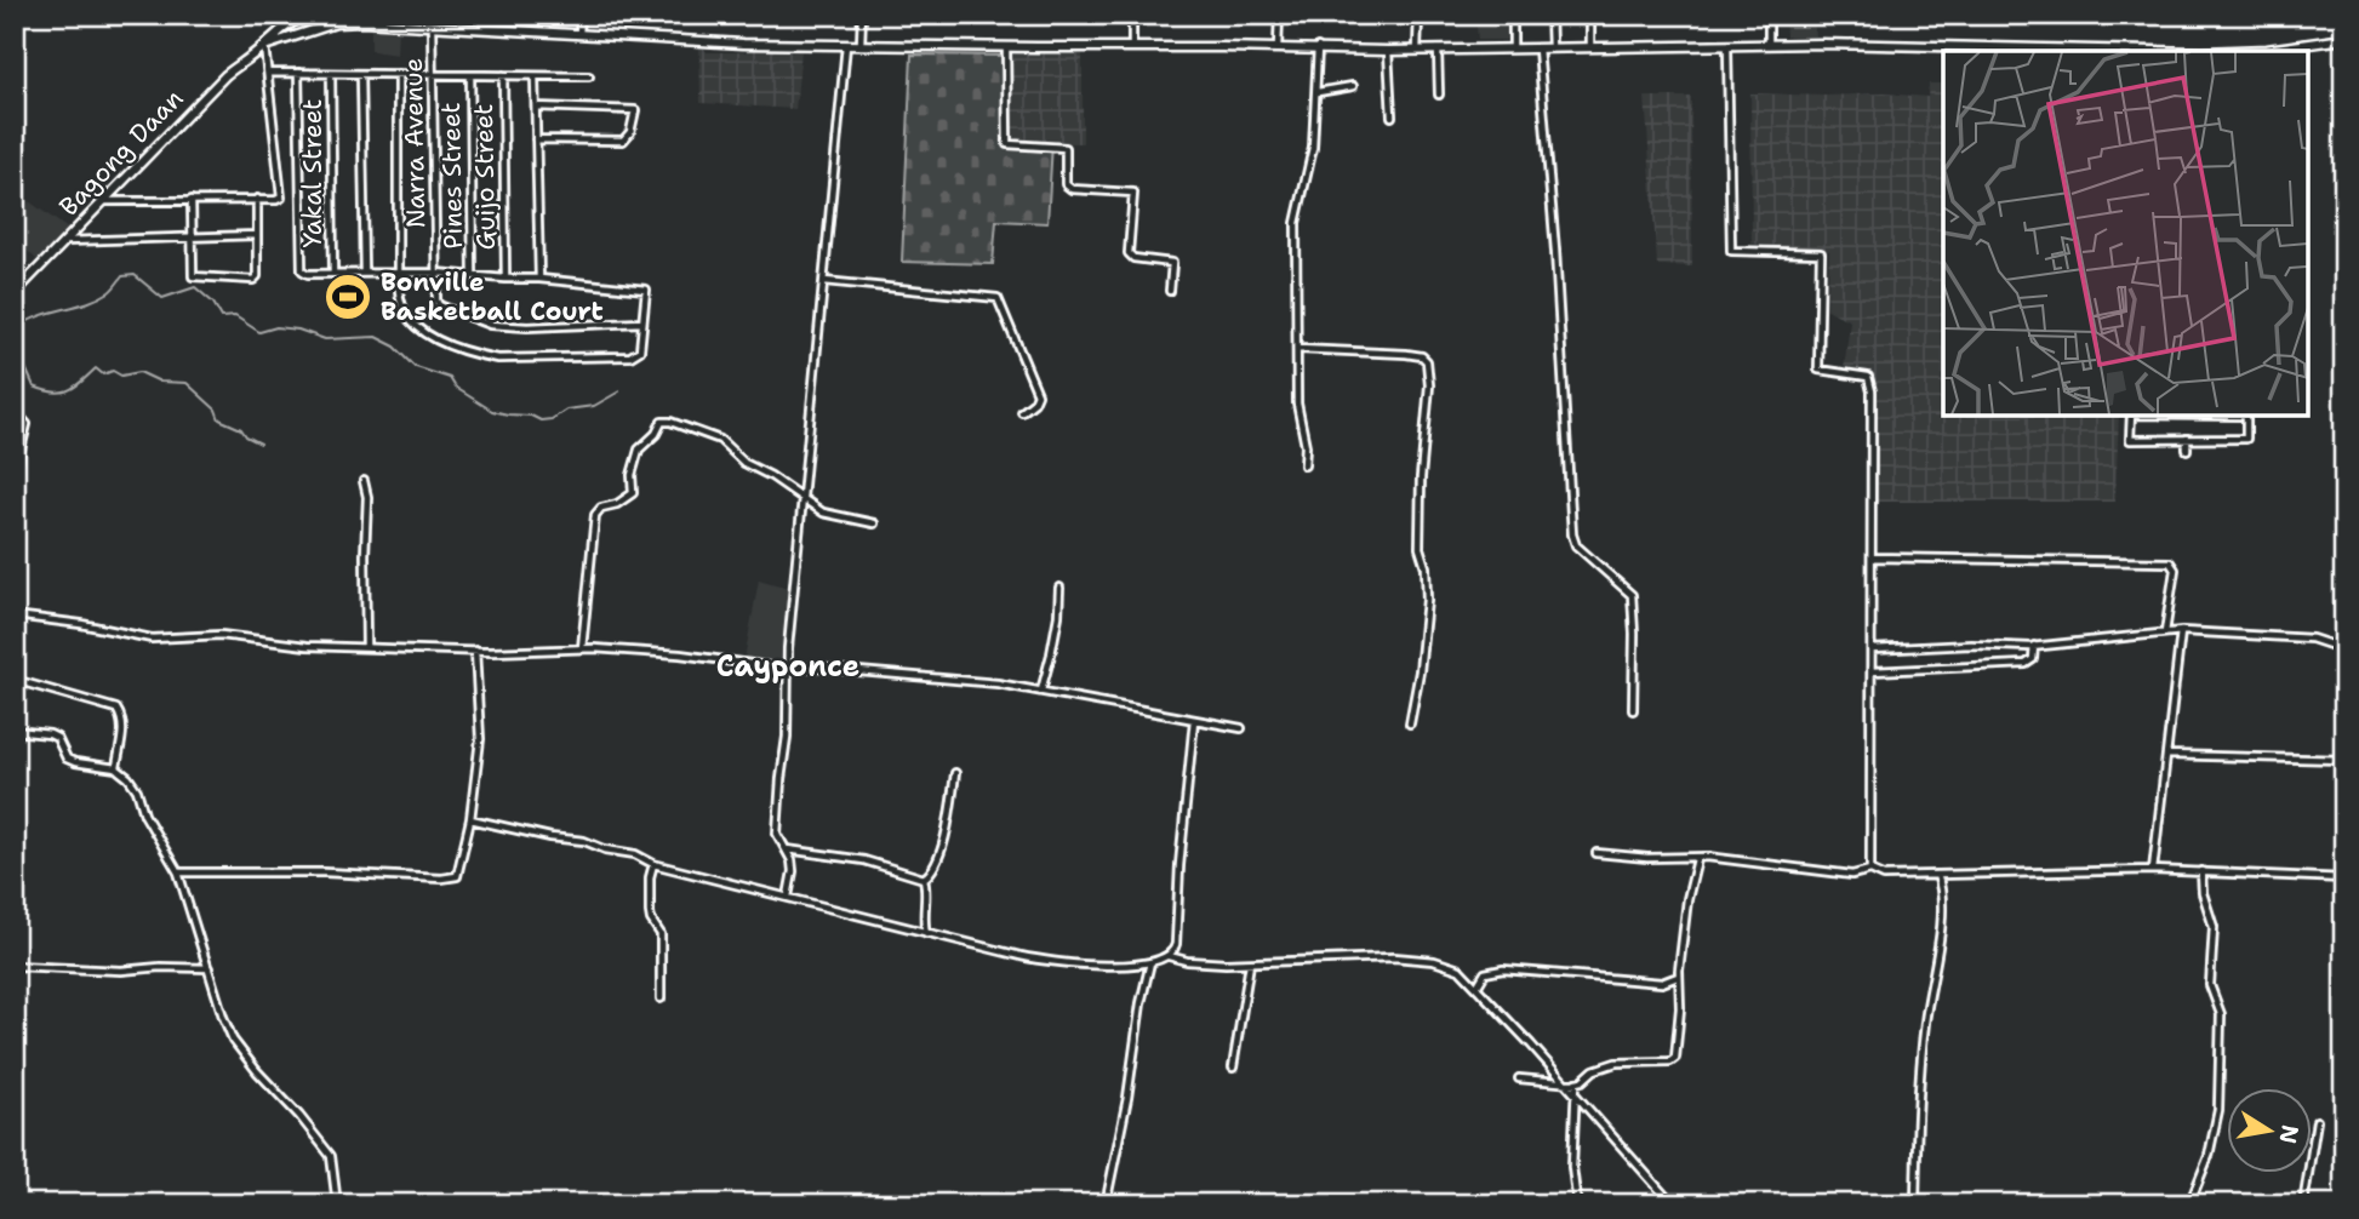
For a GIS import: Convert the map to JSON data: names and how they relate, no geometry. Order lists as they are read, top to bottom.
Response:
{
  "streets": {
    "main road": ["Bagong Daan"],
    "street": [
      "Narra Avenue",
      "Yakal Street",
      "Pines Street",
      "Guijo Street"
    ]
  },
  "districts": ["Cayponce"],
  "places": {
    "sports": ["Bonville Basketball Court"]
  },
  "north": "right"
}
